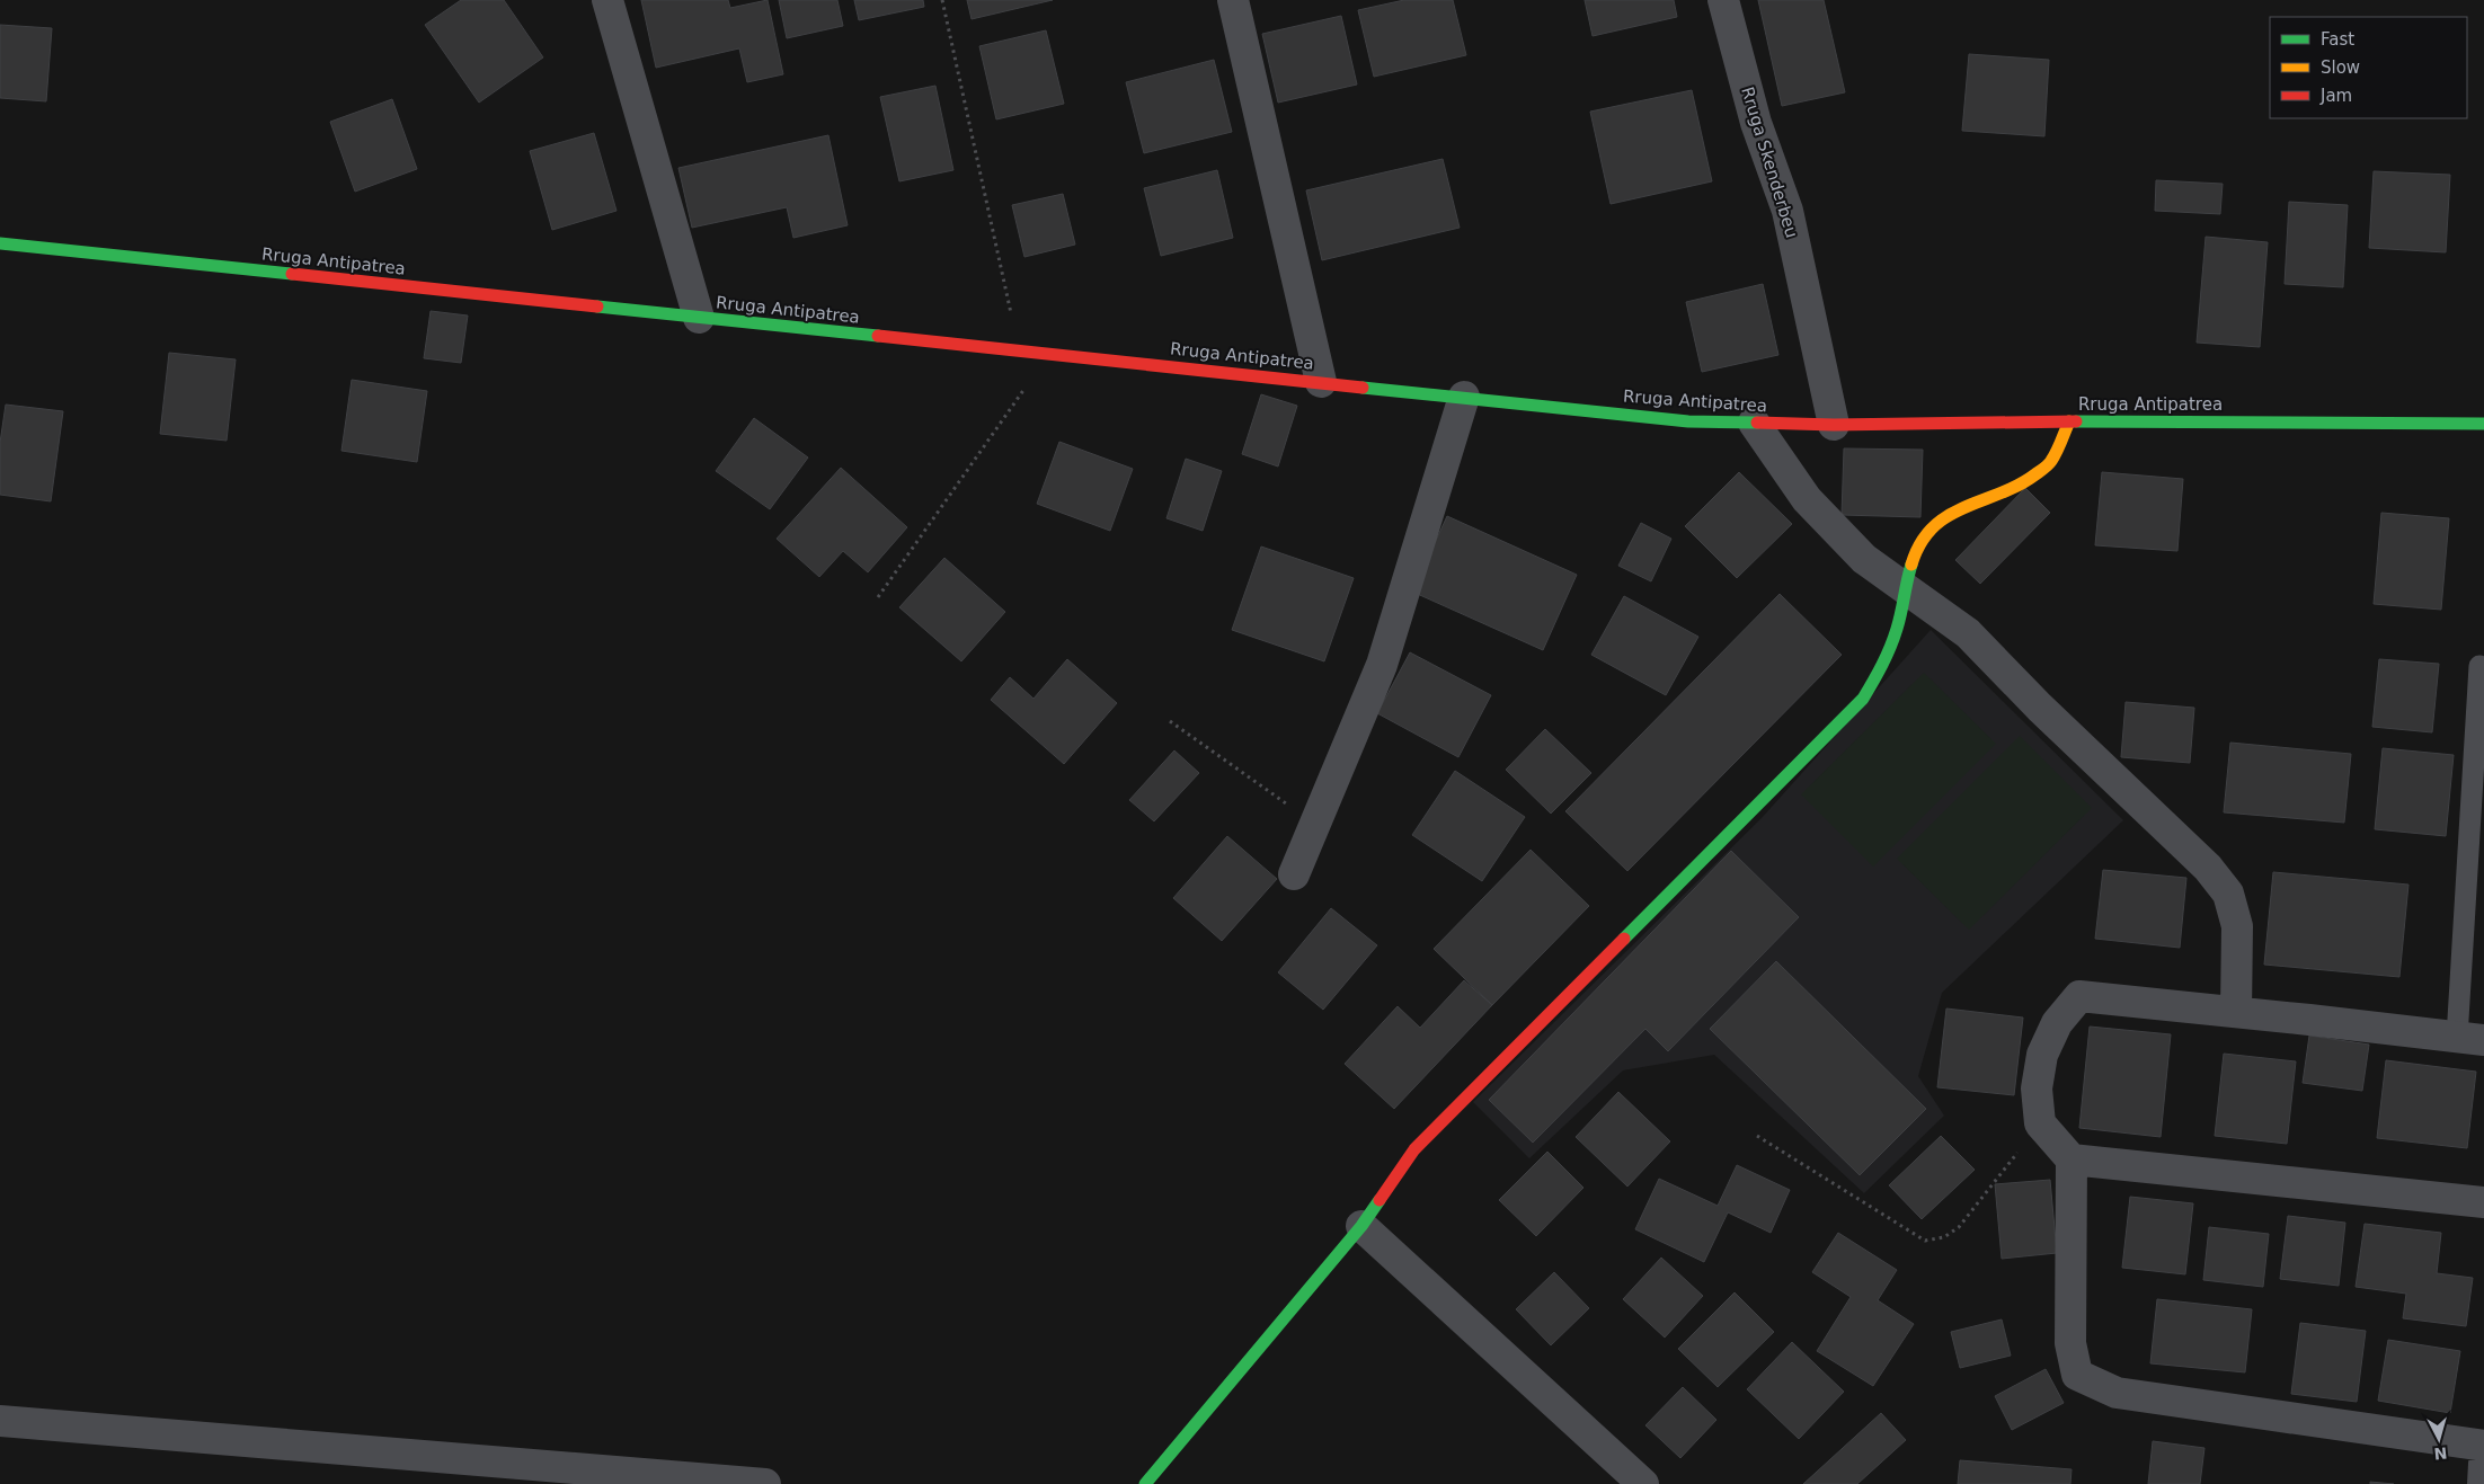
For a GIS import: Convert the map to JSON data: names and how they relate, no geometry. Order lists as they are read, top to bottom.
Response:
{
  "streets": {
    "main road": ["Rruga Antipatrea"],
    "street": ["Rruga Skenderbeu"]
  },
  "crossings": [
    ["Rruga Skenderbeu", "Rruga Antipatrea"]
  ],
  "legend": ["Fast", "Slow", "Jam"],
  "north": "bottom"
}
